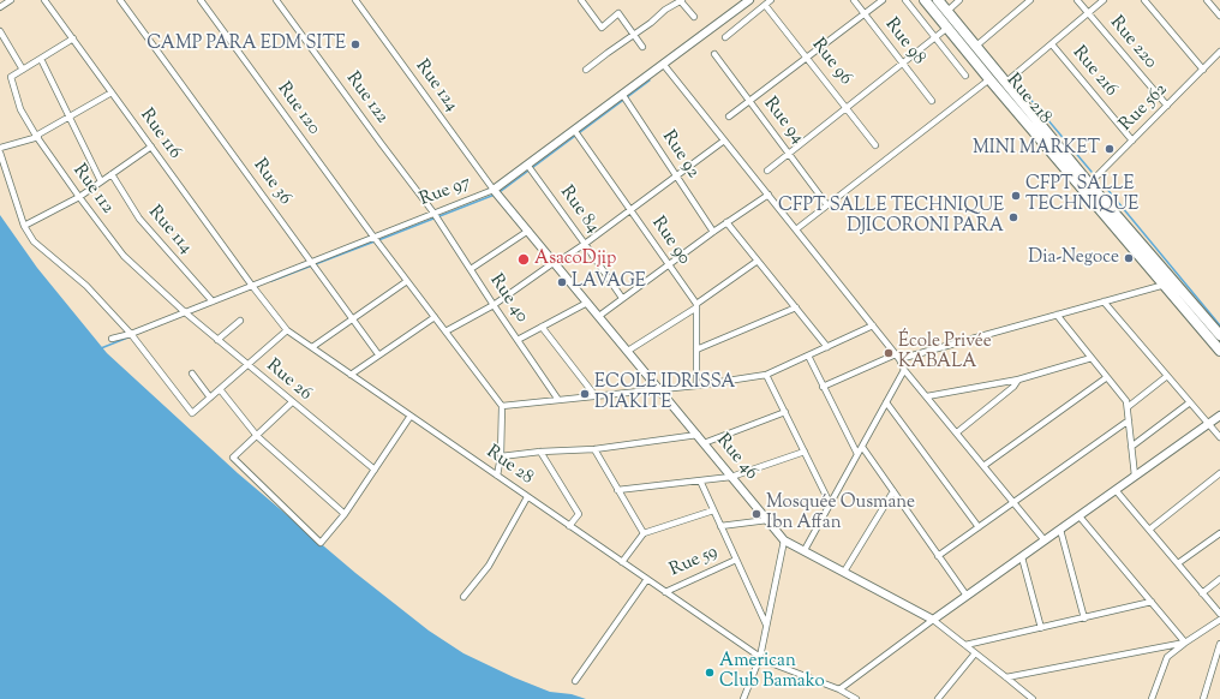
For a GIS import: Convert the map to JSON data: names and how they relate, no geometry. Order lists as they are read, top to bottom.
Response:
{
  "streets": {
    "highway": ["Rue 218"],
    "street": [
      "Rue 98",
      "Rue 220",
      "Rue 96",
      "Rue 216",
      "Rue 124",
      "Rue 122",
      "Rue 562",
      "Rue 120",
      "Rue 94",
      "Rue 116",
      "Rue 92",
      "Rue 36",
      "Rue 112",
      "Rue 97",
      "Rue 84",
      "Rue 114",
      "Rue 90",
      "Rue 40",
      "Rue 26",
      "Rue 46",
      "Rue 28",
      "Rue 59"
    ]
  },
  "crossings": [
    ["Rue 220", "Rue 562"],
    ["Rue 216", "Rue 562"],
    ["Rue 124", "Rue 97"],
    ["Rue 124", "Rue 46"],
    ["Rue 122", "Rue 97"],
    ["Rue 122", "Rue 40"],
    ["Rue 218", "Rue 562"],
    ["Rue 120", "Rue 97"],
    ["Rue 116", "Rue 97"],
    ["Rue 116", "Rue 28"],
    ["Rue 92", "Rue 97"],
    ["Rue 36", "Rue 97"],
    ["Rue 112", "Rue 97"],
    ["Rue 112", "Rue 26"],
    ["Rue 97", "Rue 84"],
    ["Rue 97", "Rue 114"],
    ["Rue 97", "Rue 90"],
    ["Rue 97", "Rue 40"],
    ["Rue 97", "Rue 26"],
    ["Rue 97", "Rue 46"],
    ["Rue 97", "Rue 28"],
    ["Rue 28", "Rue 59"]
  ],
  "places": [
    "CAMP PARA EDM SITE",
    "MINI MARKET",
    "CFPT SALLE TECHNIQUE",
    "CFPT SALLE TECHNIQUE DJICORONI PARA",
    "Dia-Negoce",
    "AsacoDjip",
    "LAVAGE",
    "École Privée KABALA",
    "ECOLE IDRISSA DIAKITE",
    "Mosquée Ousmane Ibn Affan",
    "American Club Bamako"
  ]
}
